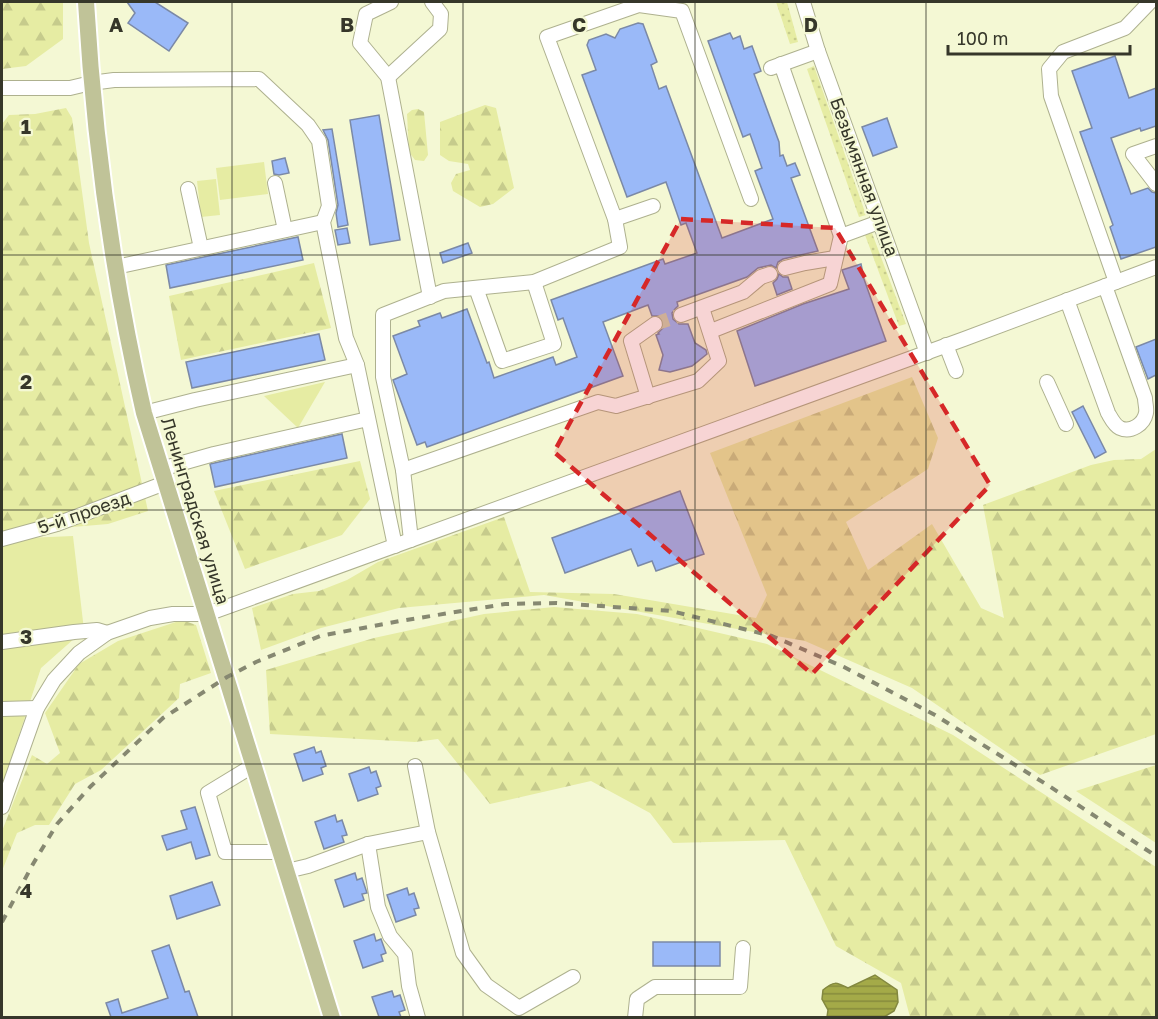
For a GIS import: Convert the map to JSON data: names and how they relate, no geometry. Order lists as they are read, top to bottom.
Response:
{
  "streets": {
    "main road": ["Ленинградская улица"],
    "street": ["Безымянная улица", "5-й проезд"]
  },
  "crossings": [
    ["Ленинградская улица", "5-й проезд"]
  ],
  "scale_bar": "100 m",
  "grid": {
    "columns": [
      "A",
      "B",
      "C",
      "D"
    ],
    "rows": [
      "1",
      "2",
      "3",
      "4"
    ]
  }
}
